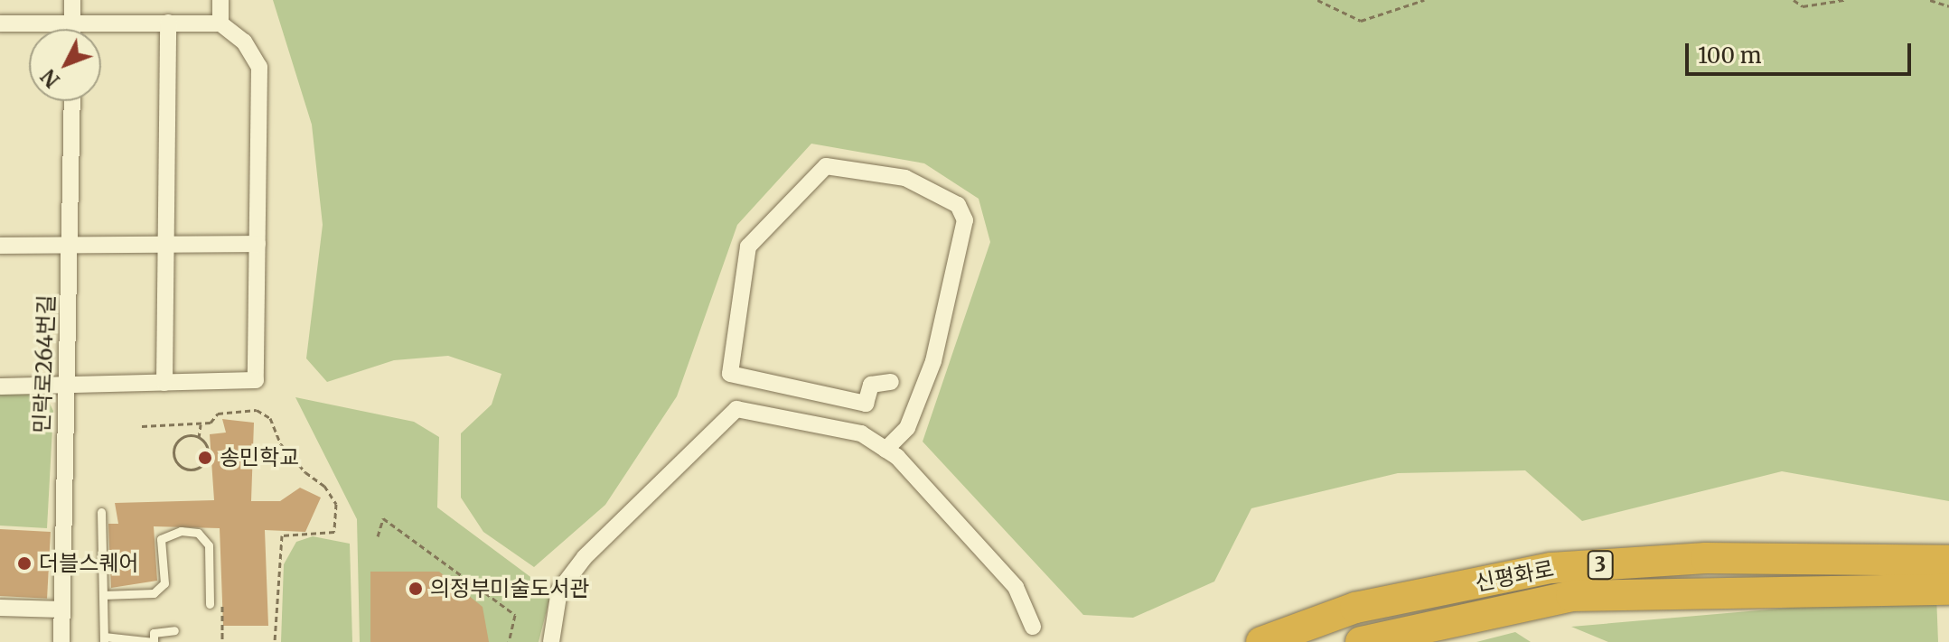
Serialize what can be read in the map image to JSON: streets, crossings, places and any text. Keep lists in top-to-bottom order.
{
  "streets": {
    "highway": ["3", "신평화로"],
    "street": ["민락로264번길"]
  },
  "places": ["송민학교", "더블스퀘어", "의정부미술도서관"],
  "scale_bar": "100 m",
  "north": "bottom left"
}
